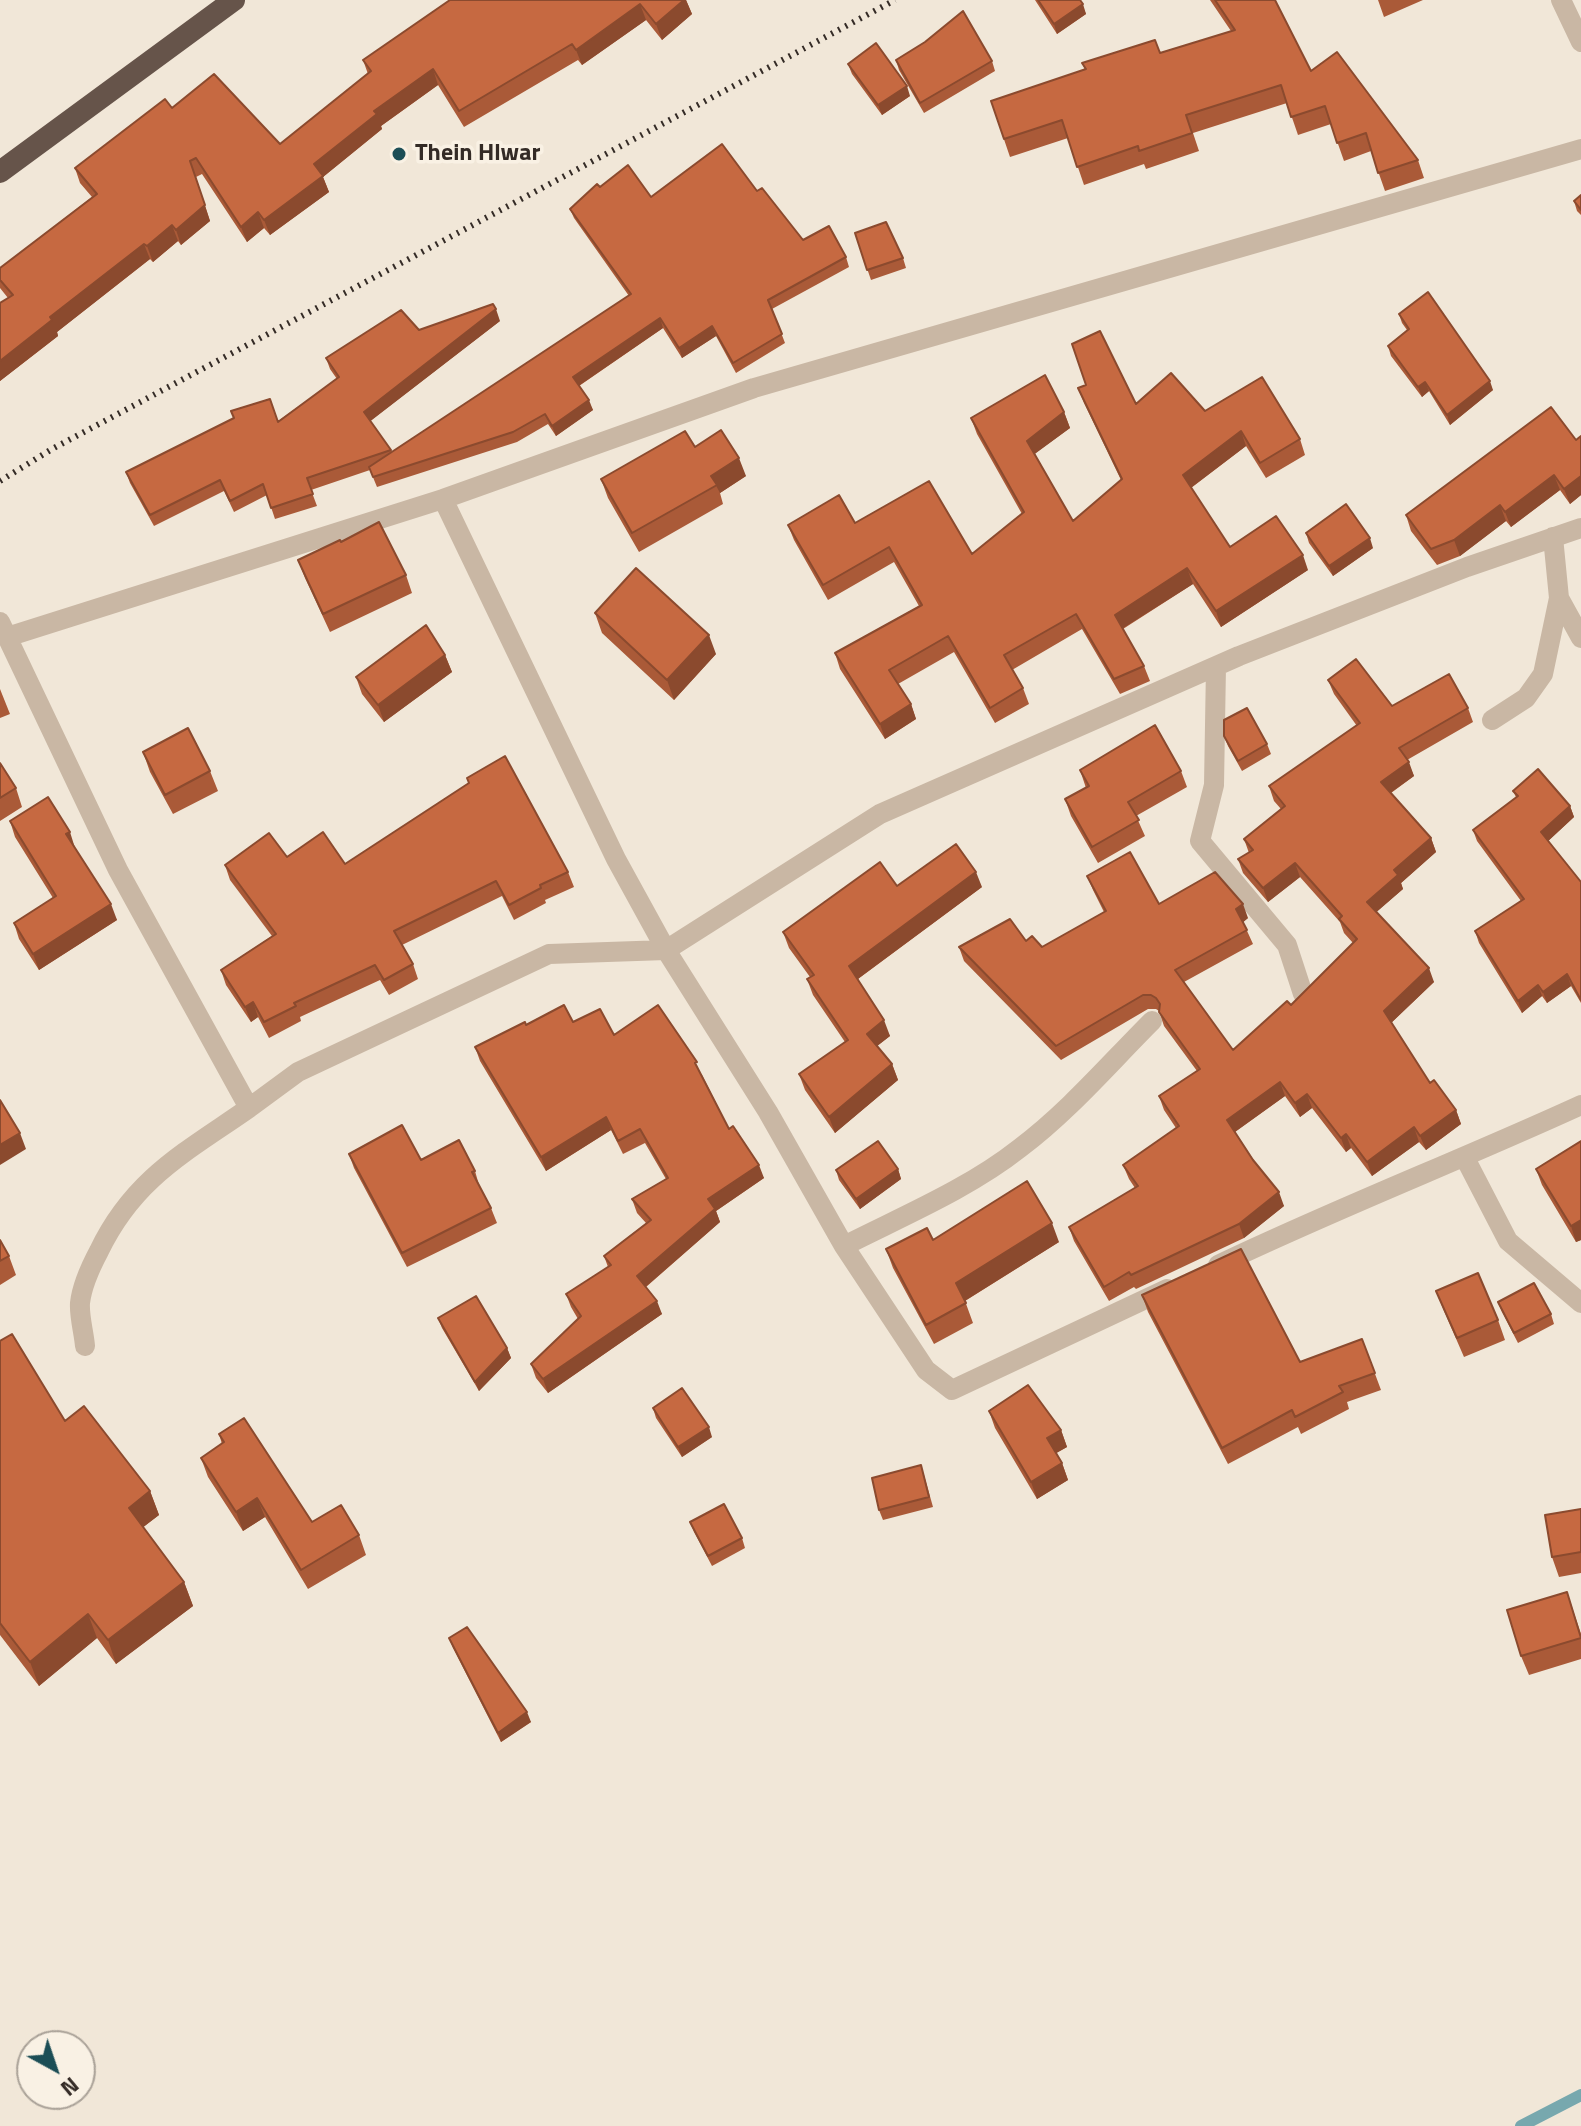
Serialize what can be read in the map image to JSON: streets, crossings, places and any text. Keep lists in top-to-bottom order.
{
  "places": ["Thein Hlwar"],
  "north": "bottom right"
}
